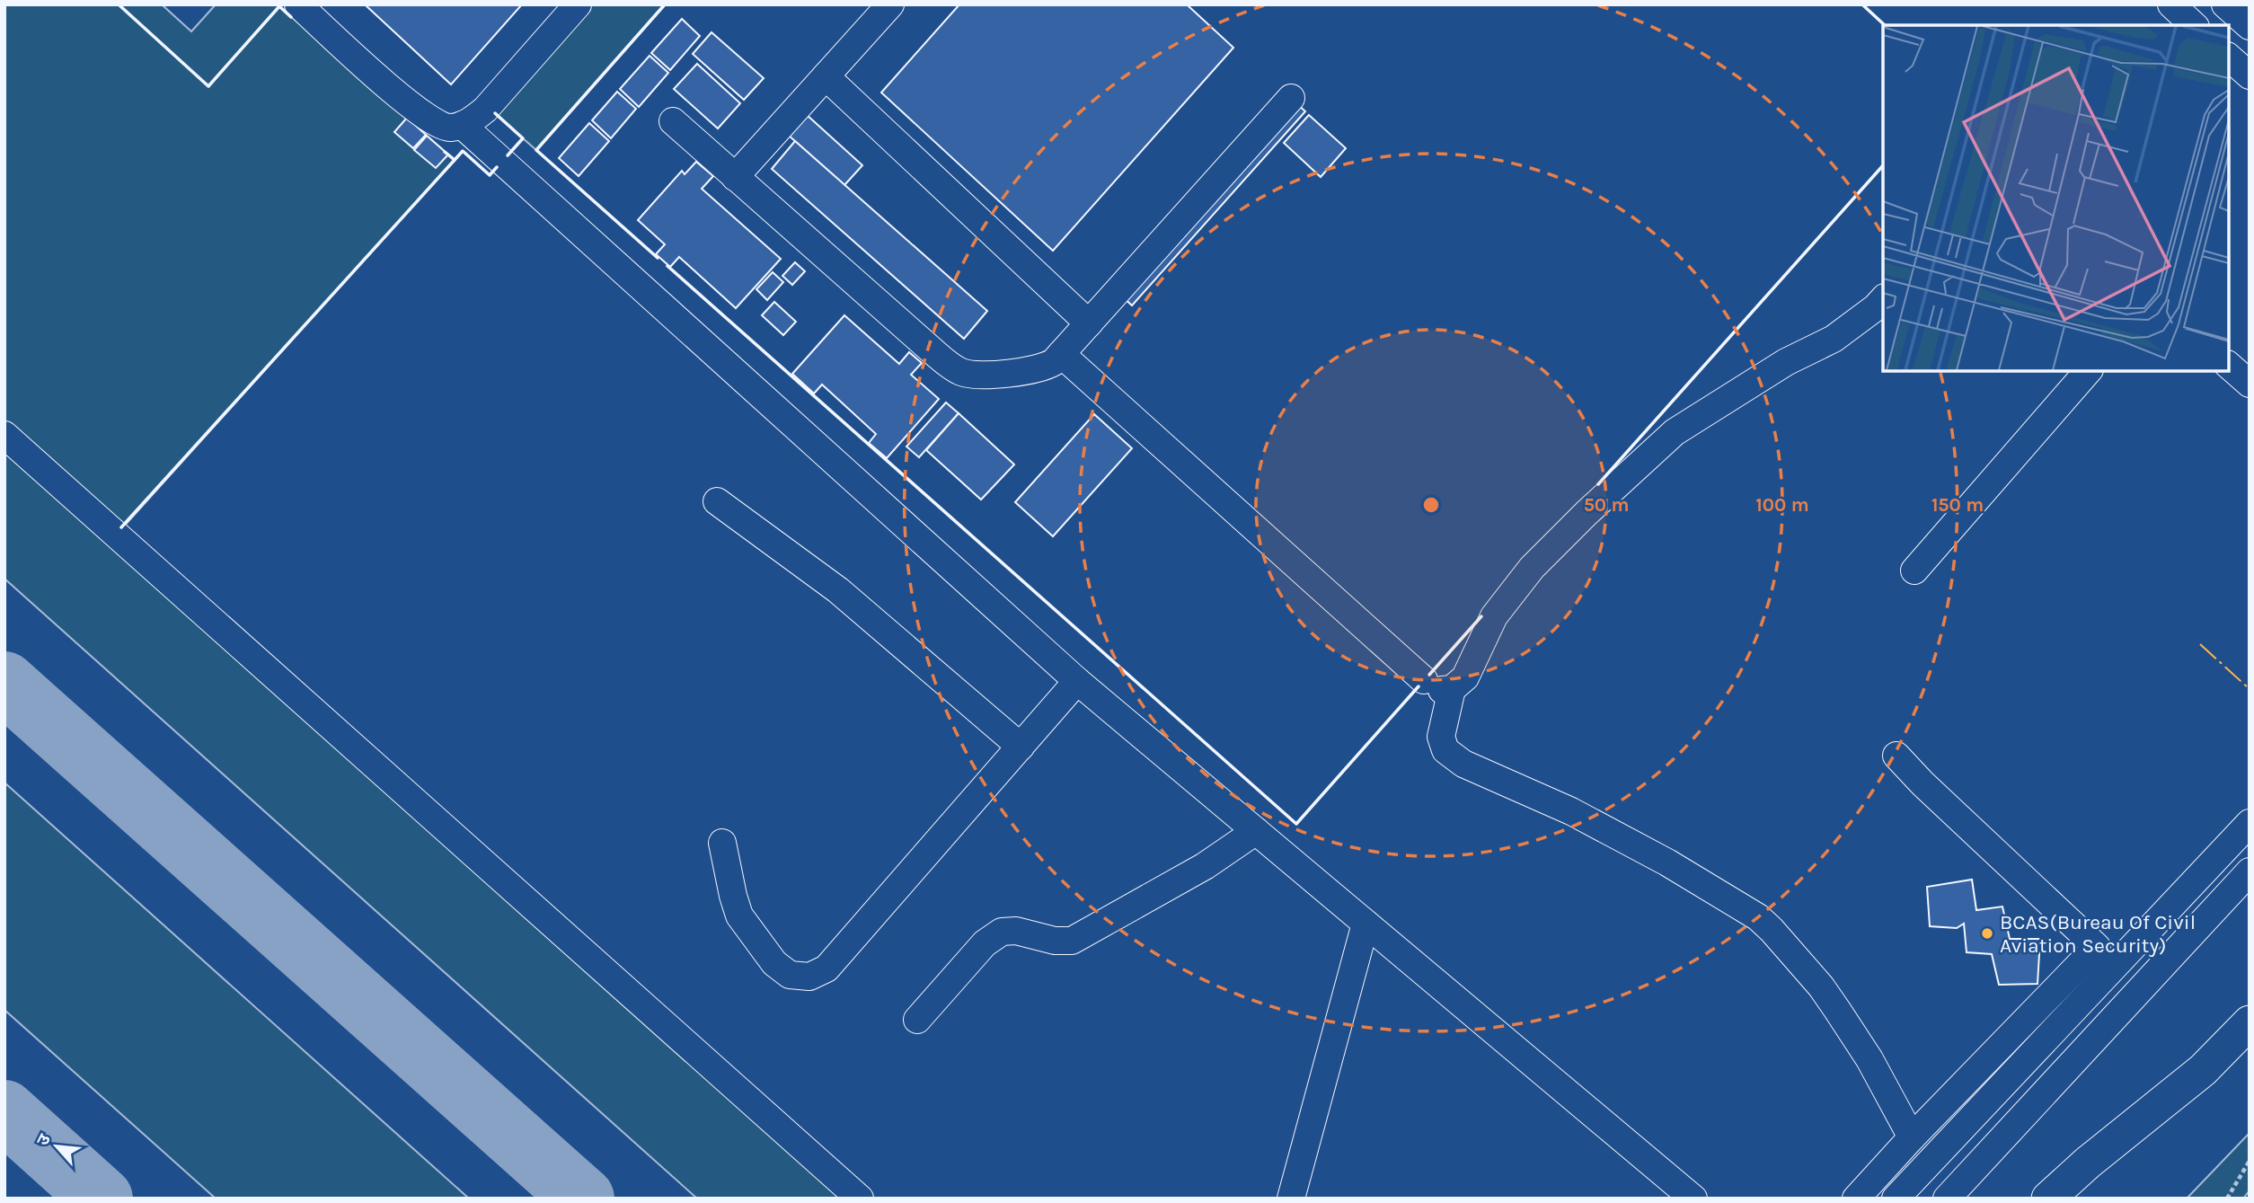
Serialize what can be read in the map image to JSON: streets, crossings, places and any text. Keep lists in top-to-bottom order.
{
  "places": ["BCAS(Bureau Of Civil Aviation Security)"],
  "north": "top left",
  "rings": ["50 m", "100 m", "150 m"]
}
